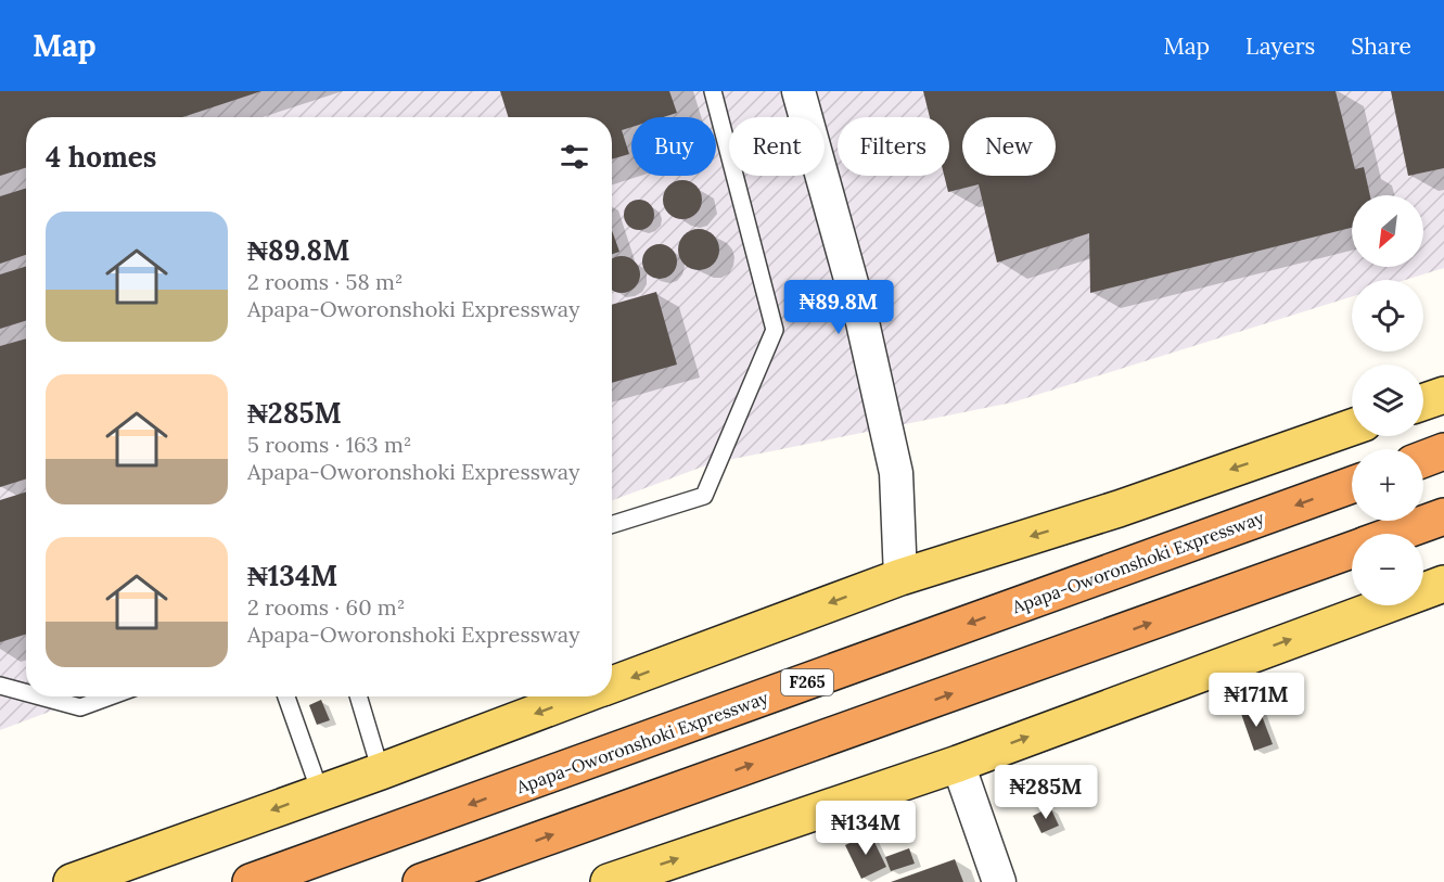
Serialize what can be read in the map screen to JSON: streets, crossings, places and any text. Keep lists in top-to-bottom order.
{
  "streets": {
    "highway": ["Apapa-Oworonshoki Expressway", "F265"]
  },
  "north": "bottom left",
  "page": {
    "header": "Map",
    "nav": ["Map", "Layers", "Share"],
    "chip": [
      "Buy",
      "Rent",
      "Filters",
      "New"
    ],
    "heading": "4 homes",
    "map_buttons": ["+", "−"],
    "list": [
      {
        "name": "₦89.8M",
        "note": "2 rooms · 58 m² · Apapa-Oworonshoki Expressway"
      },
      {
        "name": "₦285M",
        "note": "5 rooms · 163 m² · Apapa-Oworonshoki Expressway"
      },
      {
        "name": "₦134M",
        "note": "2 rooms · 60 m² · Apapa-Oworonshoki Expressway"
      }
    ],
    "price": [
      "₦89.8M",
      "₦171M",
      "₦285M",
      "₦134M"
    ]
  }
}
